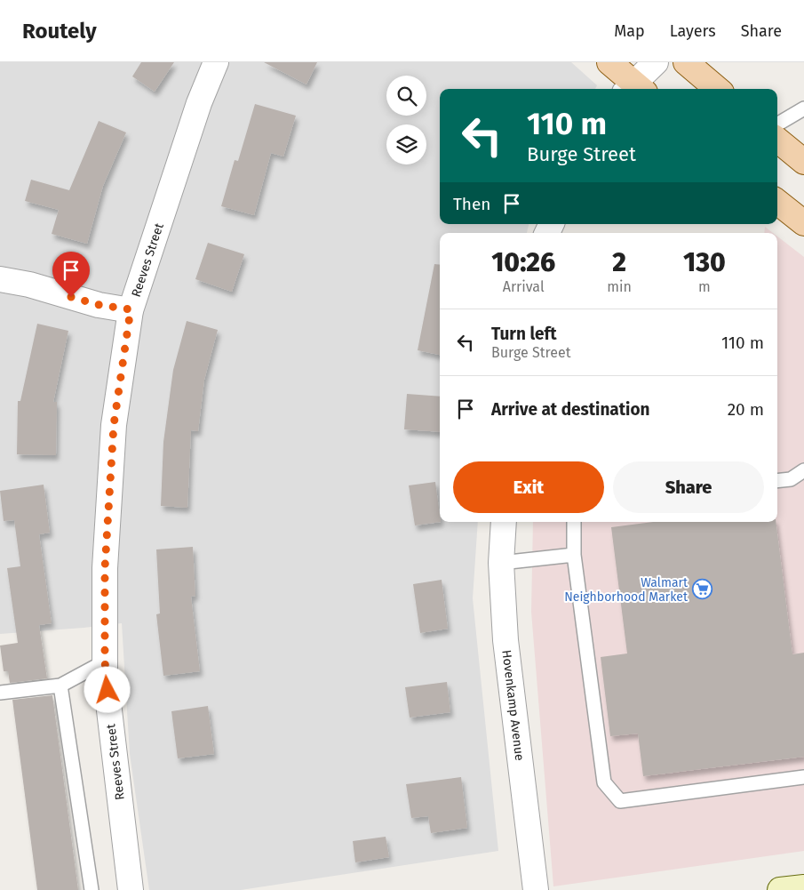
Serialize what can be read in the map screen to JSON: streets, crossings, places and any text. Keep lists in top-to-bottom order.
{
  "streets": {
    "street": ["Reeves Street", "Hovenkamp Avenue"]
  },
  "places": {
    "supermarket": ["Walmart Neighborhood Market"]
  },
  "page": {
    "header": "Routely",
    "nav": ["Map", "Layers", "Share"],
    "turn": ["110 m", "Burge Street"],
    "then": "Then",
    "eta": [
      "10:26",
      "Arrival",
      "2",
      "min",
      "130",
      "m"
    ],
    "list": [
      {
        "name": "Turn left",
        "note": "Burge Street",
        "value": "110 m"
      },
      {
        "name": "Arrive at destination",
        "value": "20 m"
      }
    ],
    "buttons": ["Exit", "Share"]
  }
}
